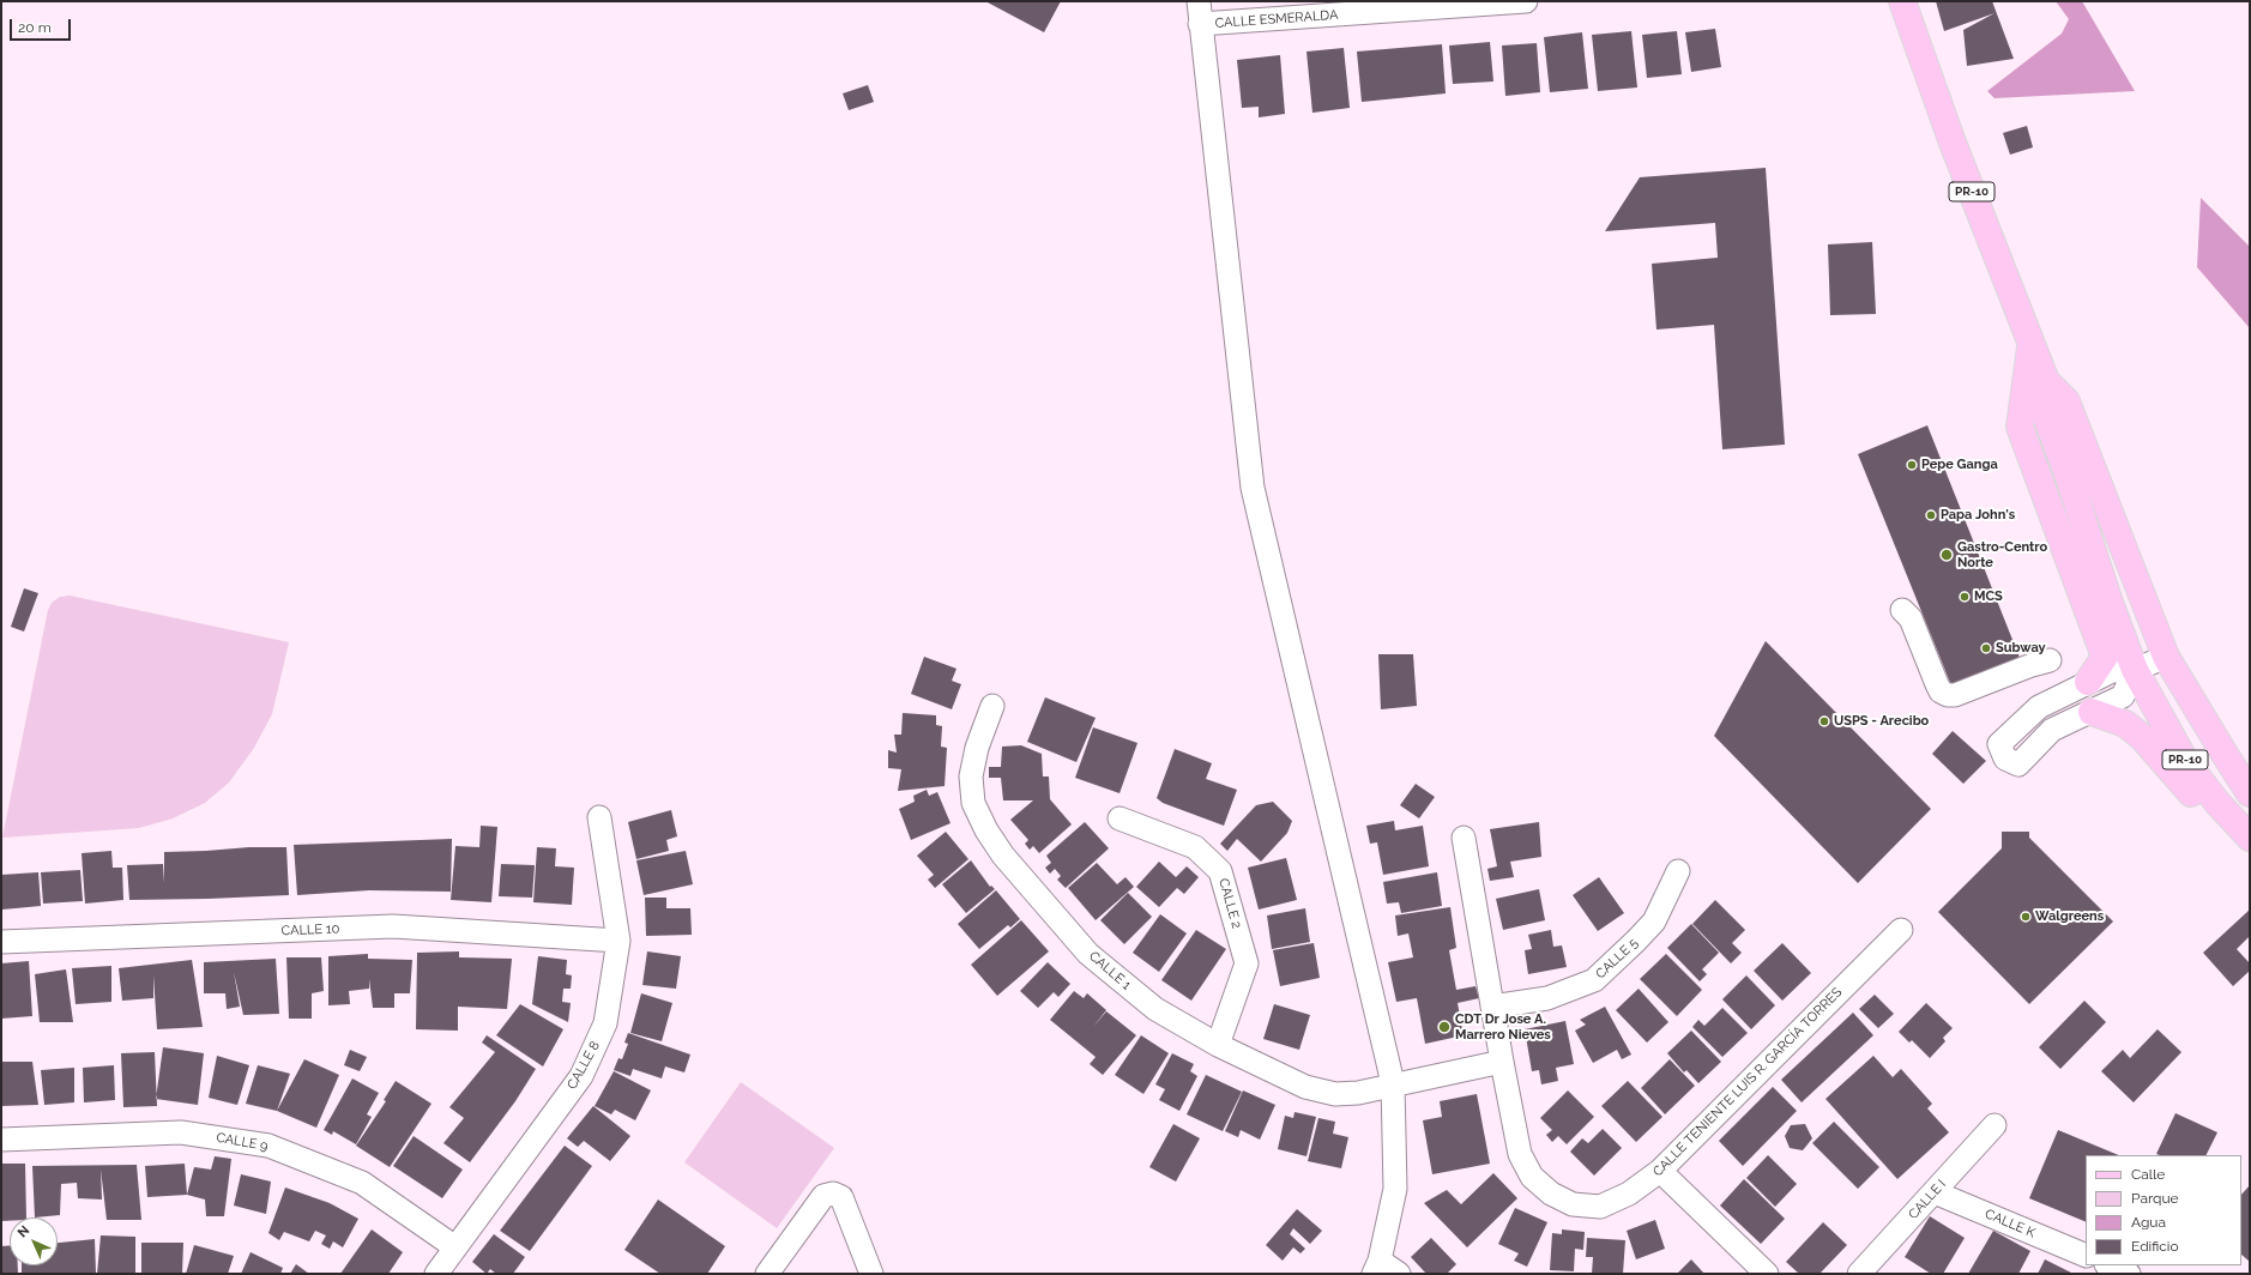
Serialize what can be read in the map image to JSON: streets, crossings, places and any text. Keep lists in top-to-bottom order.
{
  "streets": {
    "main road": ["PR-10"],
    "street": [
      "CALLE ESMERALDA",
      "CALLE 2",
      "CALLE 10",
      "CALLE 5",
      "CALLE 1",
      "CALLE 8",
      "CALLE TENIENTE LUIS R. GARCÍA TORRES",
      "CALLE 9",
      "CALLE I",
      "CALLE K"
    ]
  },
  "crossings": [
    ["CALLE 2", "CALLE 1"],
    ["CALLE 10", "CALLE 8"],
    ["CALLE 5", "CALLE TENIENTE LUIS R. GARCÍA TORRES"],
    ["CALLE 1", "CALLE TENIENTE LUIS R. GARCÍA TORRES"],
    ["CALLE 8", "CALLE 9"],
    ["CALLE I", "CALLE K"]
  ],
  "places": [
    "Pepe Ganga",
    "Papa John's",
    "Gastro-Centro Norte",
    "MCS",
    "Subway",
    "USPS - Arecibo",
    "Walgreens",
    "CDT Dr Jose A. Marrero Nieves"
  ],
  "legend": [
    "Calle",
    "Parque",
    "Agua",
    "Edificio"
  ],
  "scale_bar": "20 m",
  "north": "top left"
}
